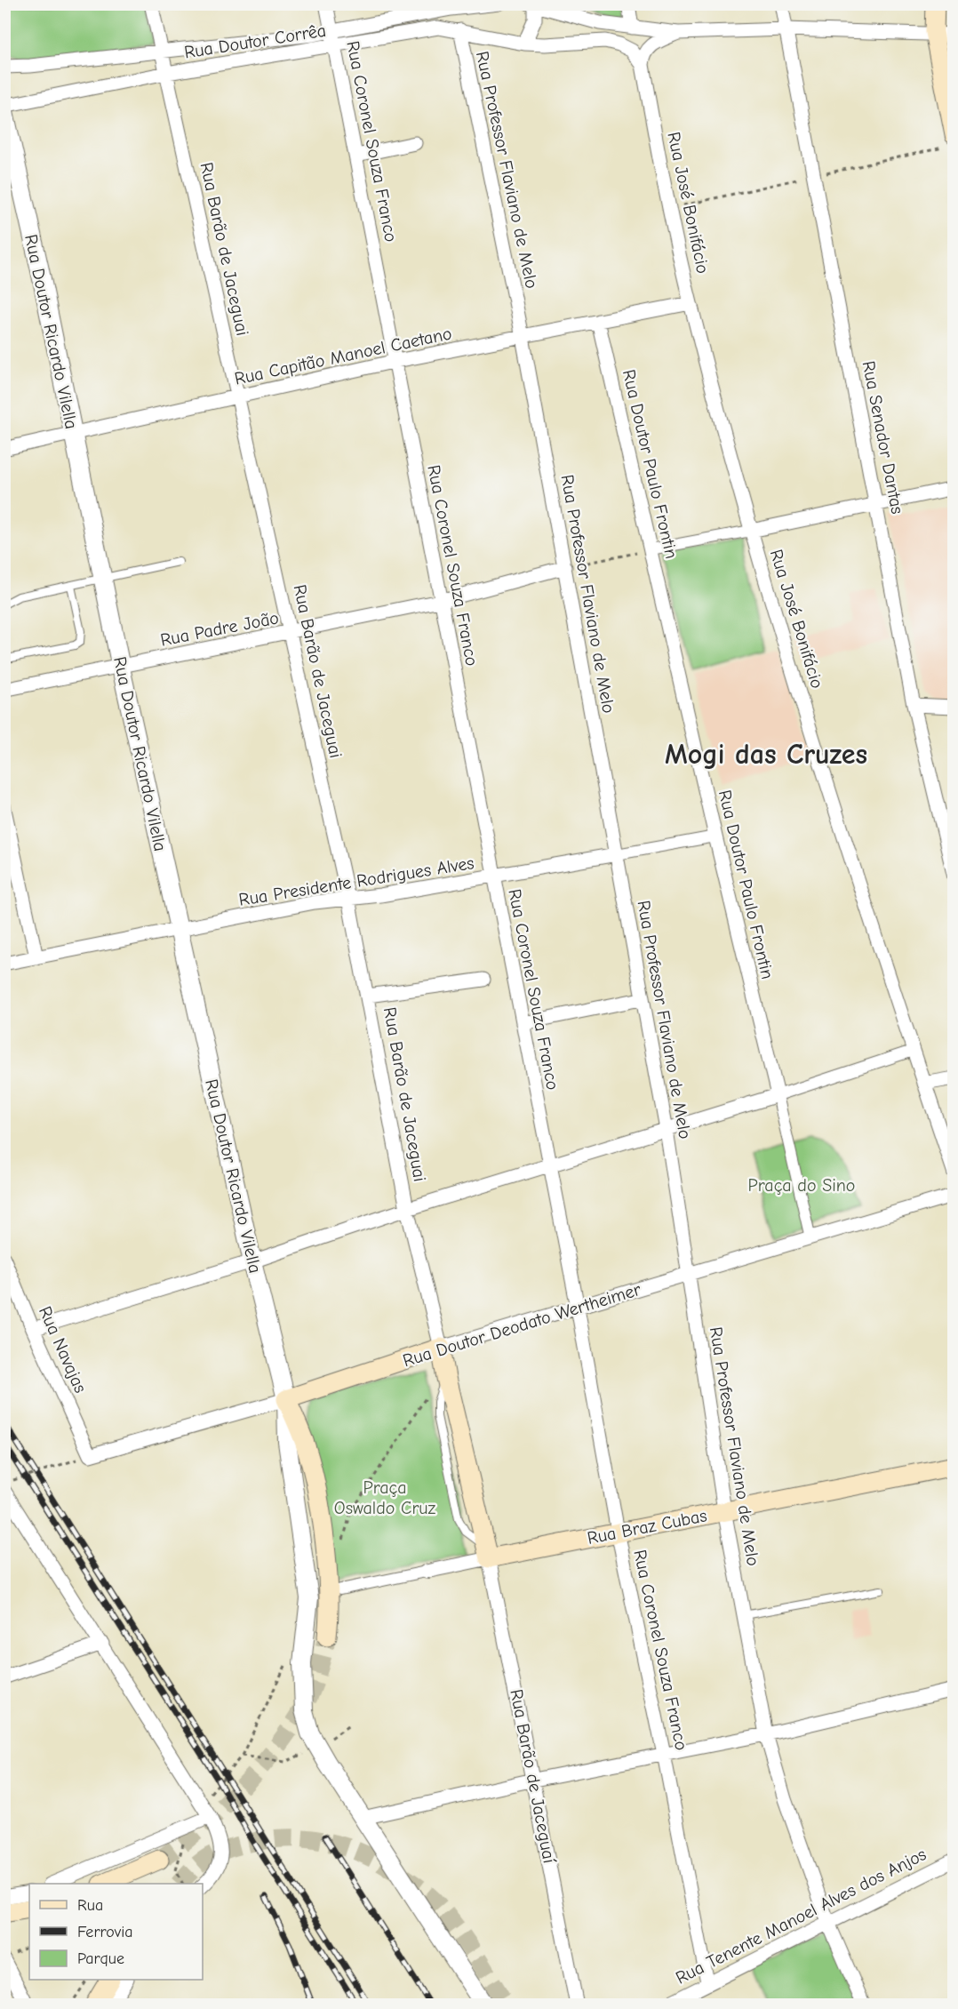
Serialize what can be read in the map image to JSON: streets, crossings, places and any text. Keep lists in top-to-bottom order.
{
  "streets": {
    "main road": ["Rua Doutor Deodato Wertheimer", "Rua Braz Cubas", "Rua Barão de Jaceguaí"],
    "street": [
      "Rua Doutor Corrêa",
      "Rua Coronel Souza Franco",
      "Rua Professor Flaviano de Melo",
      "Rua José Bonifácio",
      "Rua Barão de Jaceguai",
      "Rua Doutor Ricardo Vilella",
      "Rua Capitão Manoel Caetano",
      "Rua Senador Dantas",
      "Rua Doutor Paulo Frontin",
      "Rua Padre João",
      "Rua Presidente Rodrigues Alves",
      "Rua Navajas",
      "Rua Tenente Manoel Alves dos Anjos"
    ]
  },
  "crossings": [
    ["Rua Doutor Corrêa", "Rua Coronel Souza Franco"],
    ["Rua Doutor Corrêa", "Rua Professor Flaviano de Melo"],
    ["Rua Doutor Corrêa", "Rua José Bonifácio"],
    ["Rua Doutor Corrêa", "Rua Barão de Jaceguai"],
    ["Rua Doutor Corrêa", "Rua Doutor Ricardo Vilella"],
    ["Rua Coronel Souza Franco", "Rua Capitão Manoel Caetano"],
    ["Rua Coronel Souza Franco", "Rua Padre João"],
    ["Rua Coronel Souza Franco", "Rua Presidente Rodrigues Alves"],
    ["Rua Coronel Souza Franco", "Rua Doutor Deodato Wertheimer"],
    ["Rua Coronel Souza Franco", "Rua Braz Cubas"],
    ["Rua Coronel Souza Franco", "Rua Tenente Manoel Alves dos Anjos"],
    ["Rua Professor Flaviano de Melo", "Rua Capitão Manoel Caetano"],
    ["Rua Professor Flaviano de Melo", "Rua Padre João"],
    ["Rua Professor Flaviano de Melo", "Rua Presidente Rodrigues Alves"],
    ["Rua Professor Flaviano de Melo", "Rua Doutor Deodato Wertheimer"],
    ["Rua Professor Flaviano de Melo", "Rua Braz Cubas"],
    ["Rua Professor Flaviano de Melo", "Rua Tenente Manoel Alves dos Anjos"],
    ["Rua José Bonifácio", "Rua Capitão Manoel Caetano"],
    ["Rua Barão de Jaceguai", "Rua Capitão Manoel Caetano"],
    ["Rua Barão de Jaceguai", "Rua Padre João"],
    ["Rua Barão de Jaceguai", "Rua Presidente Rodrigues Alves"],
    ["Rua Barão de Jaceguai", "Rua Doutor Deodato Wertheimer"],
    ["Rua Barão de Jaceguai", "Rua Barão de Jaceguaí"],
    ["Rua Doutor Ricardo Vilella", "Rua Capitão Manoel Caetano"],
    ["Rua Doutor Ricardo Vilella", "Rua Padre João"],
    ["Rua Doutor Ricardo Vilella", "Rua Presidente Rodrigues Alves"],
    ["Rua Doutor Ricardo Vilella", "Rua Doutor Deodato Wertheimer"],
    ["Rua Capitão Manoel Caetano", "Rua Doutor Paulo Frontin"],
    ["Rua Doutor Paulo Frontin", "Rua Presidente Rodrigues Alves"],
    ["Rua Doutor Paulo Frontin", "Rua Doutor Deodato Wertheimer"],
    ["Rua Doutor Deodato Wertheimer", "Rua Navajas"],
    ["Rua Doutor Deodato Wertheimer", "Rua Barão de Jaceguaí"],
    ["Rua Braz Cubas", "Rua Barão de Jaceguaí"]
  ],
  "districts": ["Mogi das Cruzes"],
  "parks": ["Praça do Sino", "Praça Oswaldo Cruz"],
  "legend": ["Rua", "Ferrovia", "Parque"]
}
